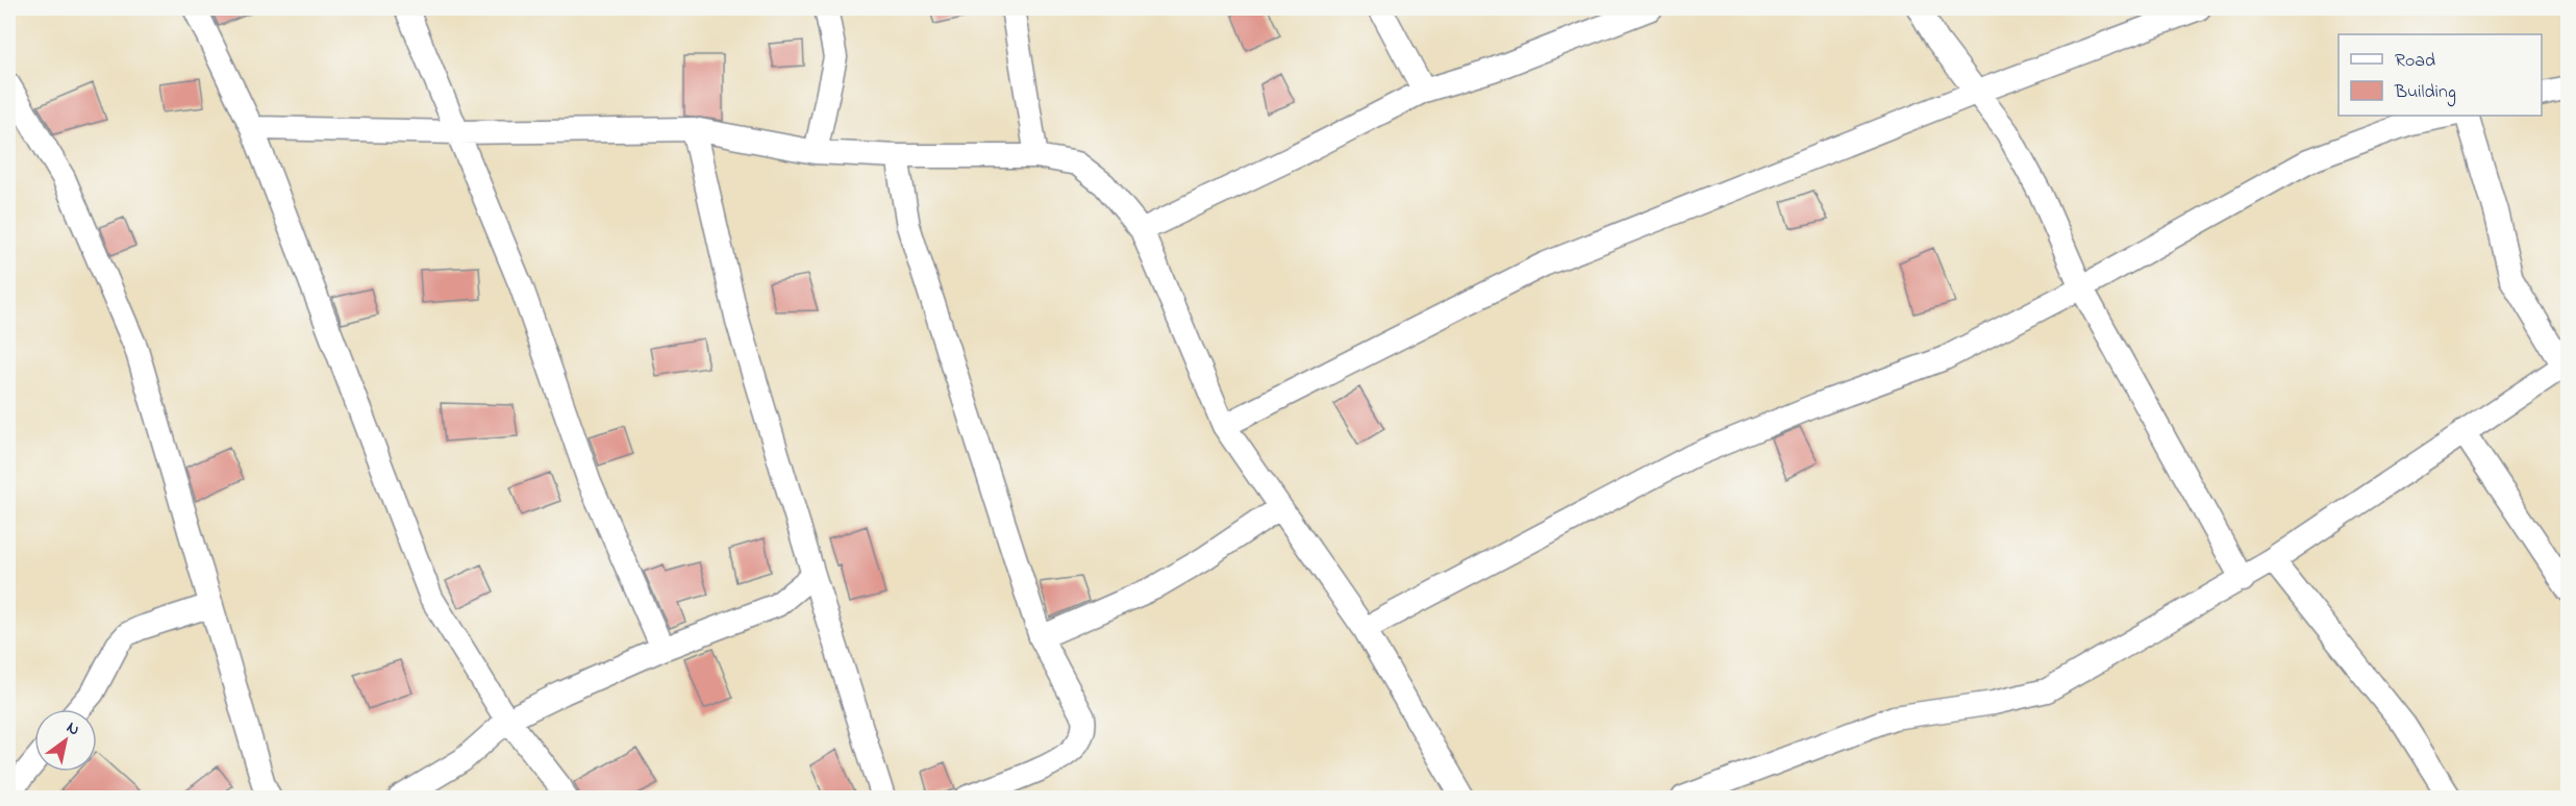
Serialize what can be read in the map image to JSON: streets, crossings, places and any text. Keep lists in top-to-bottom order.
{
  "legend": ["Road", "Building"],
  "north": "top right"
}
